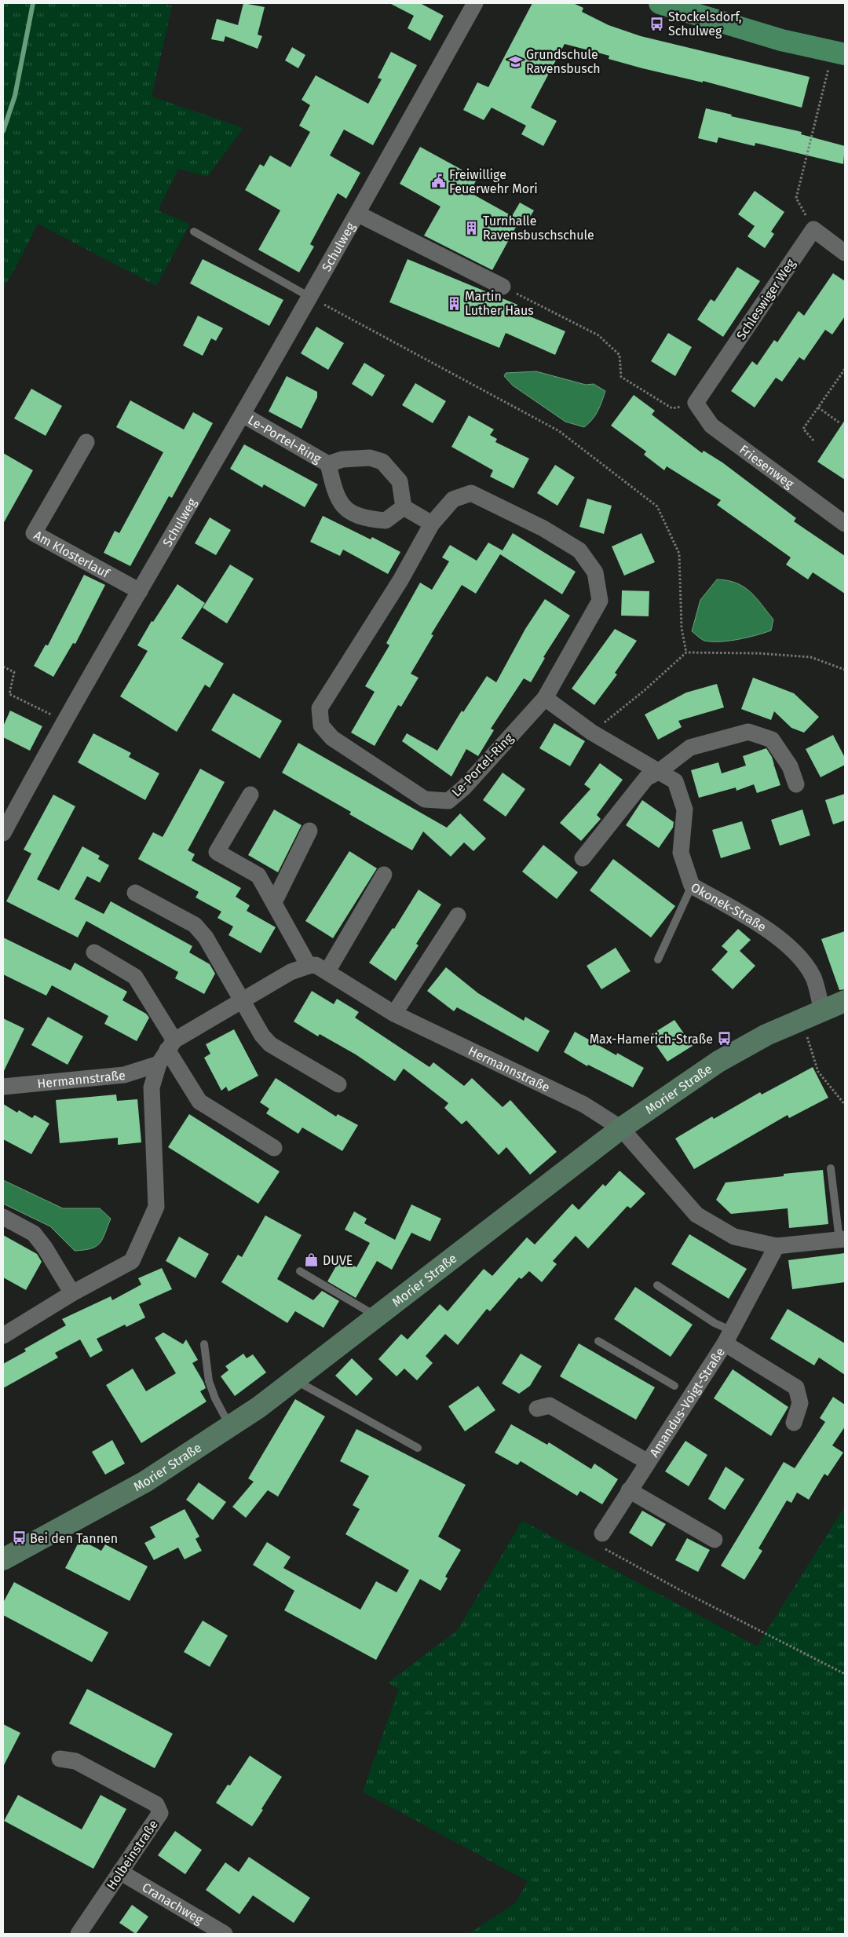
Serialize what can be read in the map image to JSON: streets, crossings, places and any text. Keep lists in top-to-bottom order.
{
  "streets": {
    "main road": ["Morier Straße"],
    "street": [
      "Schulweg",
      "Schleswiger Weg",
      "Le-Portel-Ring",
      "Friesenweg",
      "Am Klosterlauf",
      "Okonek-Straße",
      "Hermannstraße",
      "Amandus-Voigt-Straße",
      "Holbeinstraße",
      "Cranachweg"
    ]
  },
  "crossings": [
    ["Schulweg", "Le-Portel-Ring"],
    ["Schulweg", "Am Klosterlauf"],
    ["Schleswiger Weg", "Friesenweg"],
    ["Le-Portel-Ring", "Okonek-Straße"],
    ["Okonek-Straße", "Morier Straße"],
    ["Hermannstraße", "Morier Straße"],
    ["Holbeinstraße", "Cranachweg"]
  ],
  "places": {
    "bus stop": ["Stockelsdorf, Schulweg", "Max-Hamerich-Straße", "Bei den Tannen"],
    "school or university": ["Grundschule Ravensbusch"],
    "public building": ["Freiwillige Feuerwehr Mori"],
    "building": ["Turnhalle Ravensbuschschule", "Martin Luther Haus"],
    "shop": ["DUVE"]
  }
}
